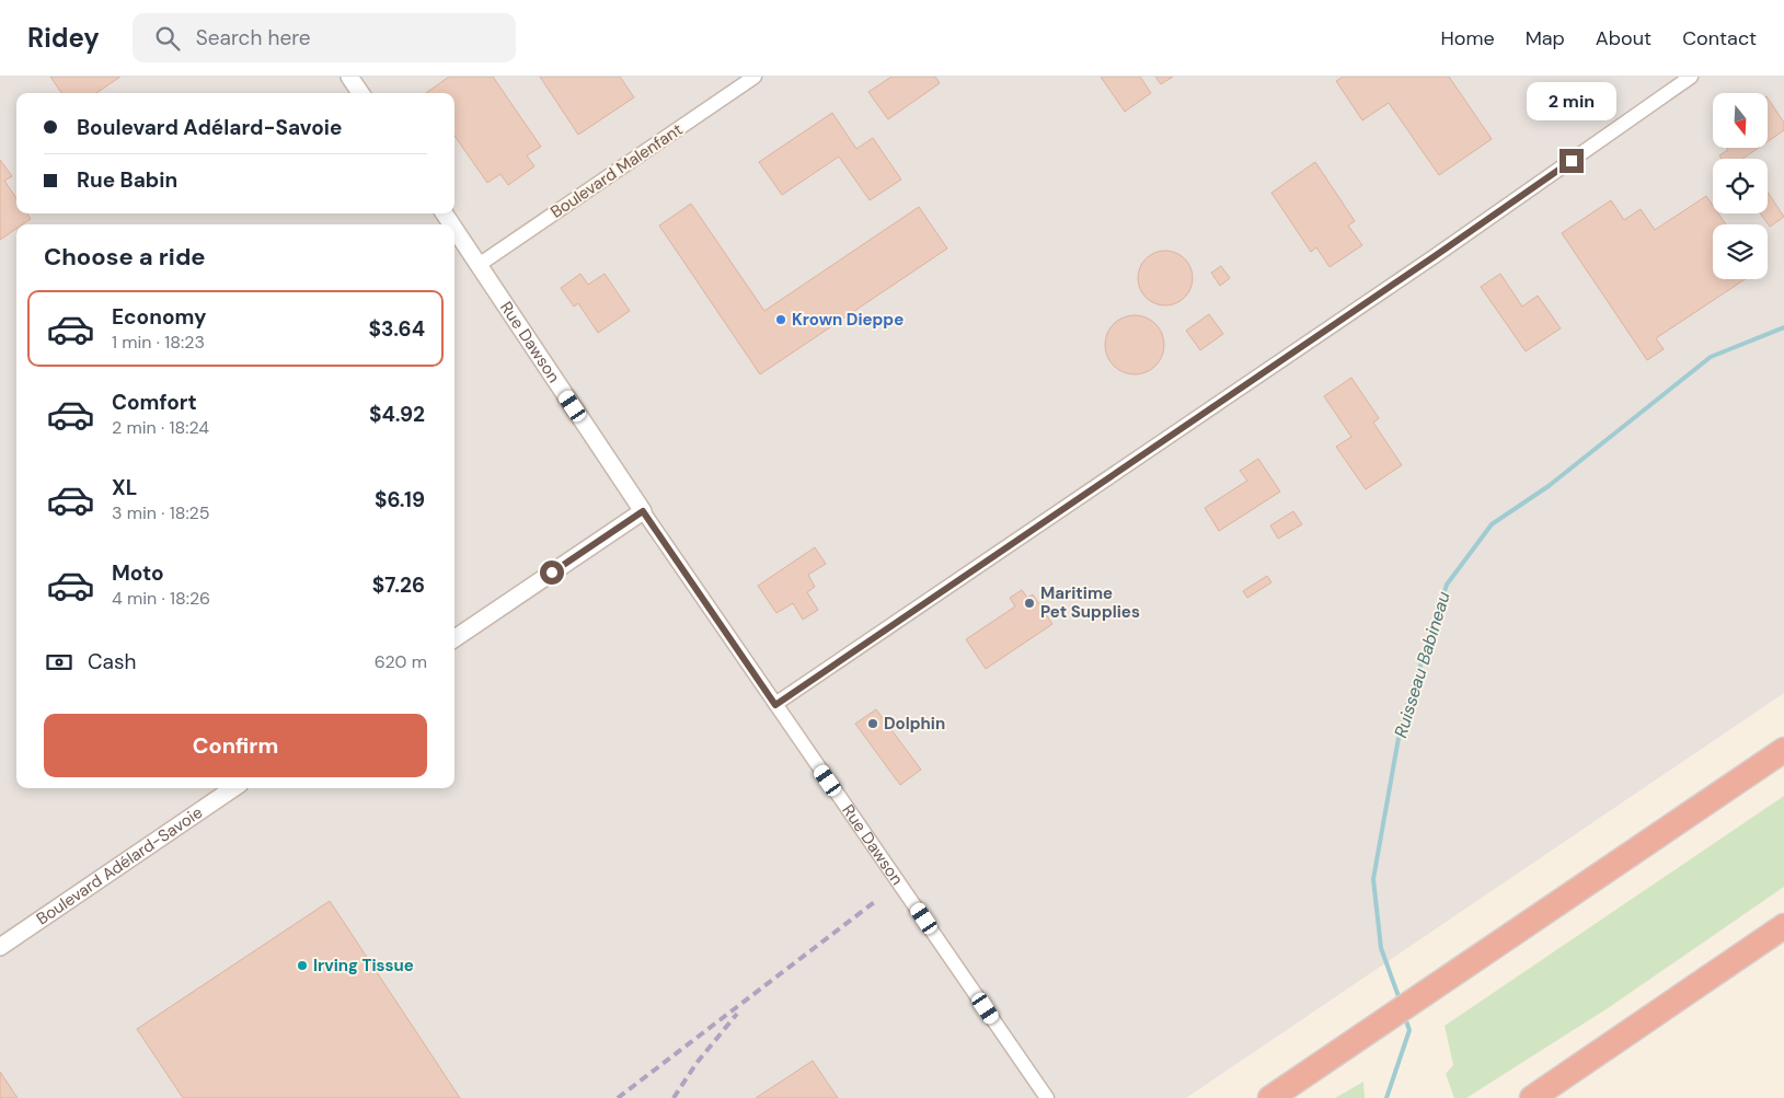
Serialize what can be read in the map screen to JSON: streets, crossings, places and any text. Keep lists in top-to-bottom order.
{
  "streets": {
    "street": ["Boulevard Malenfant", "Rue Dawson", "Boulevard Adélard-Savoie"]
  },
  "crossings": [
    ["Boulevard Malenfant", "Rue Dawson"]
  ],
  "water": ["Ruisseau Babineau"],
  "places": [
    "Krown Dieppe",
    "Maritime Pet Supplies",
    "Dolphin",
    "Irving Tissue"
  ],
  "north": "bottom",
  "page": {
    "header": "Ridey",
    "search": "Search here",
    "nav": [
      "Home",
      "Map",
      "About",
      "Contact"
    ],
    "bubble": "2 min",
    "banner": ["Boulevard Adélard-Savoie", "Rue Babin"],
    "heading": "Choose a ride",
    "list": [
      {
        "name": "Economy",
        "note": "1 min · 18:23",
        "value": "$3.64"
      },
      {
        "name": "Comfort",
        "note": "2 min · 18:24",
        "value": "$4.92"
      },
      {
        "name": "XL",
        "note": "3 min · 18:25",
        "value": "$6.19"
      },
      {
        "name": "Moto",
        "note": "4 min · 18:26",
        "value": "$7.26"
      }
    ],
    "pay": ["Cash", "620 m"],
    "buttons": "Confirm"
  }
}
